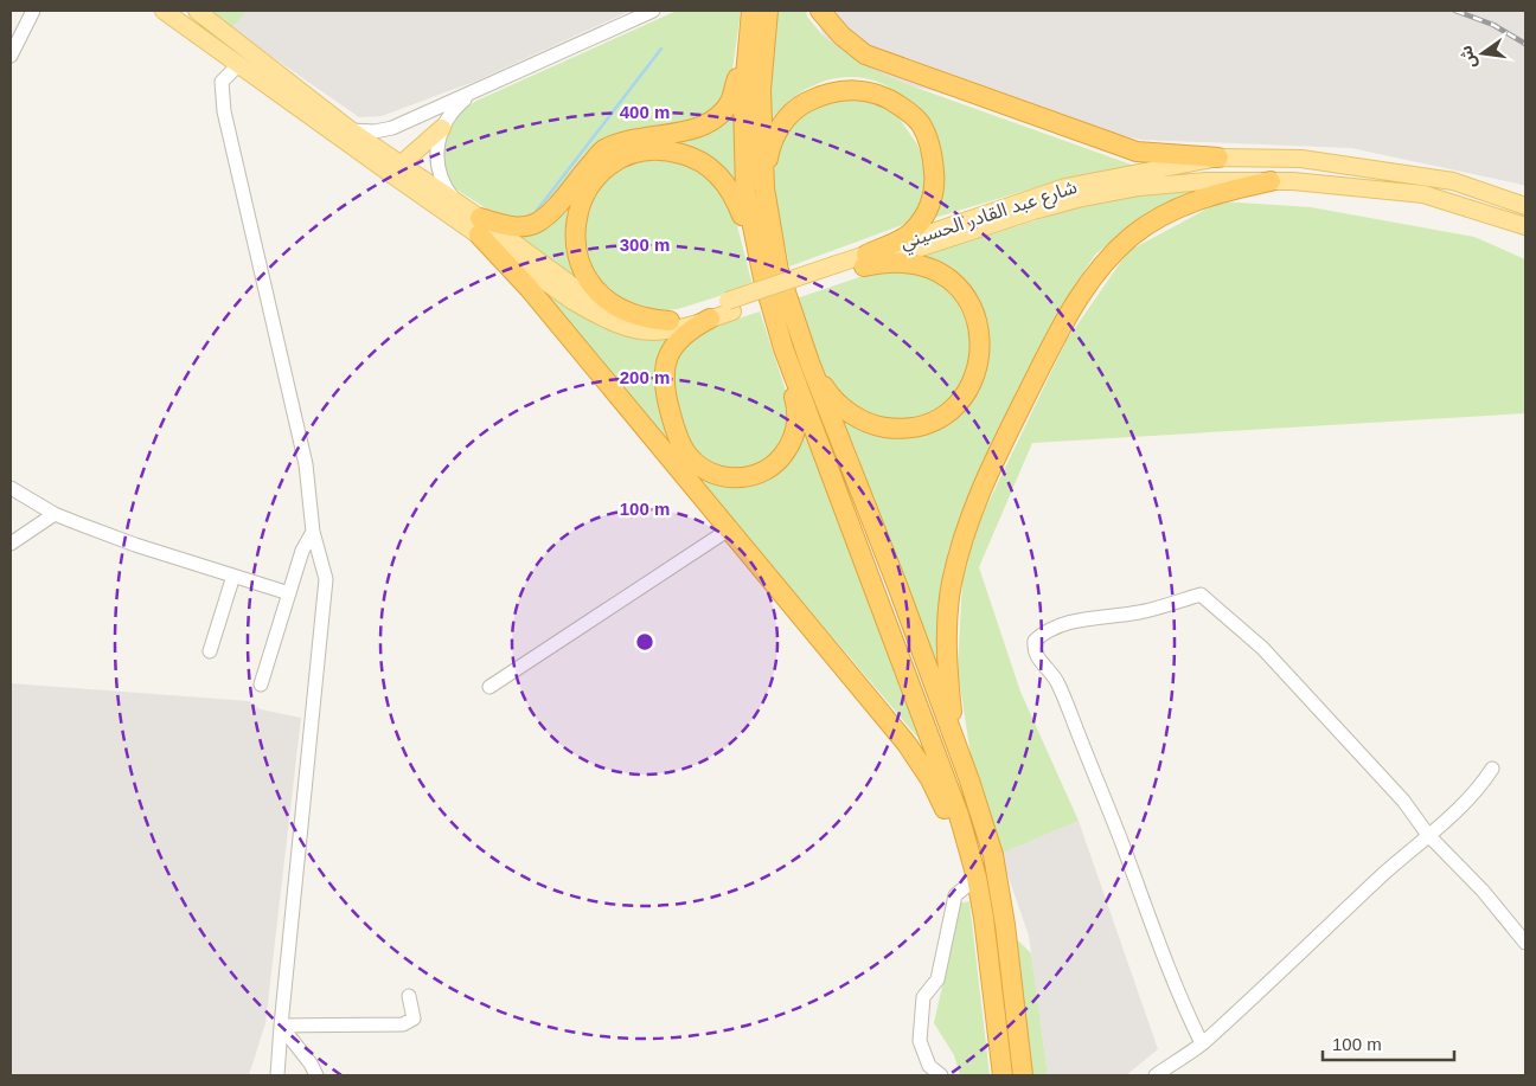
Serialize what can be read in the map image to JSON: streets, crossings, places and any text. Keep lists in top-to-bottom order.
{
  "streets": {
    "main road": ["شارع عبد القادر الحسيني"]
  },
  "scale_bar": "100 m",
  "north": "left",
  "rings": [
    "400 m",
    "300 m",
    "200 m",
    "100 m"
  ]
}
